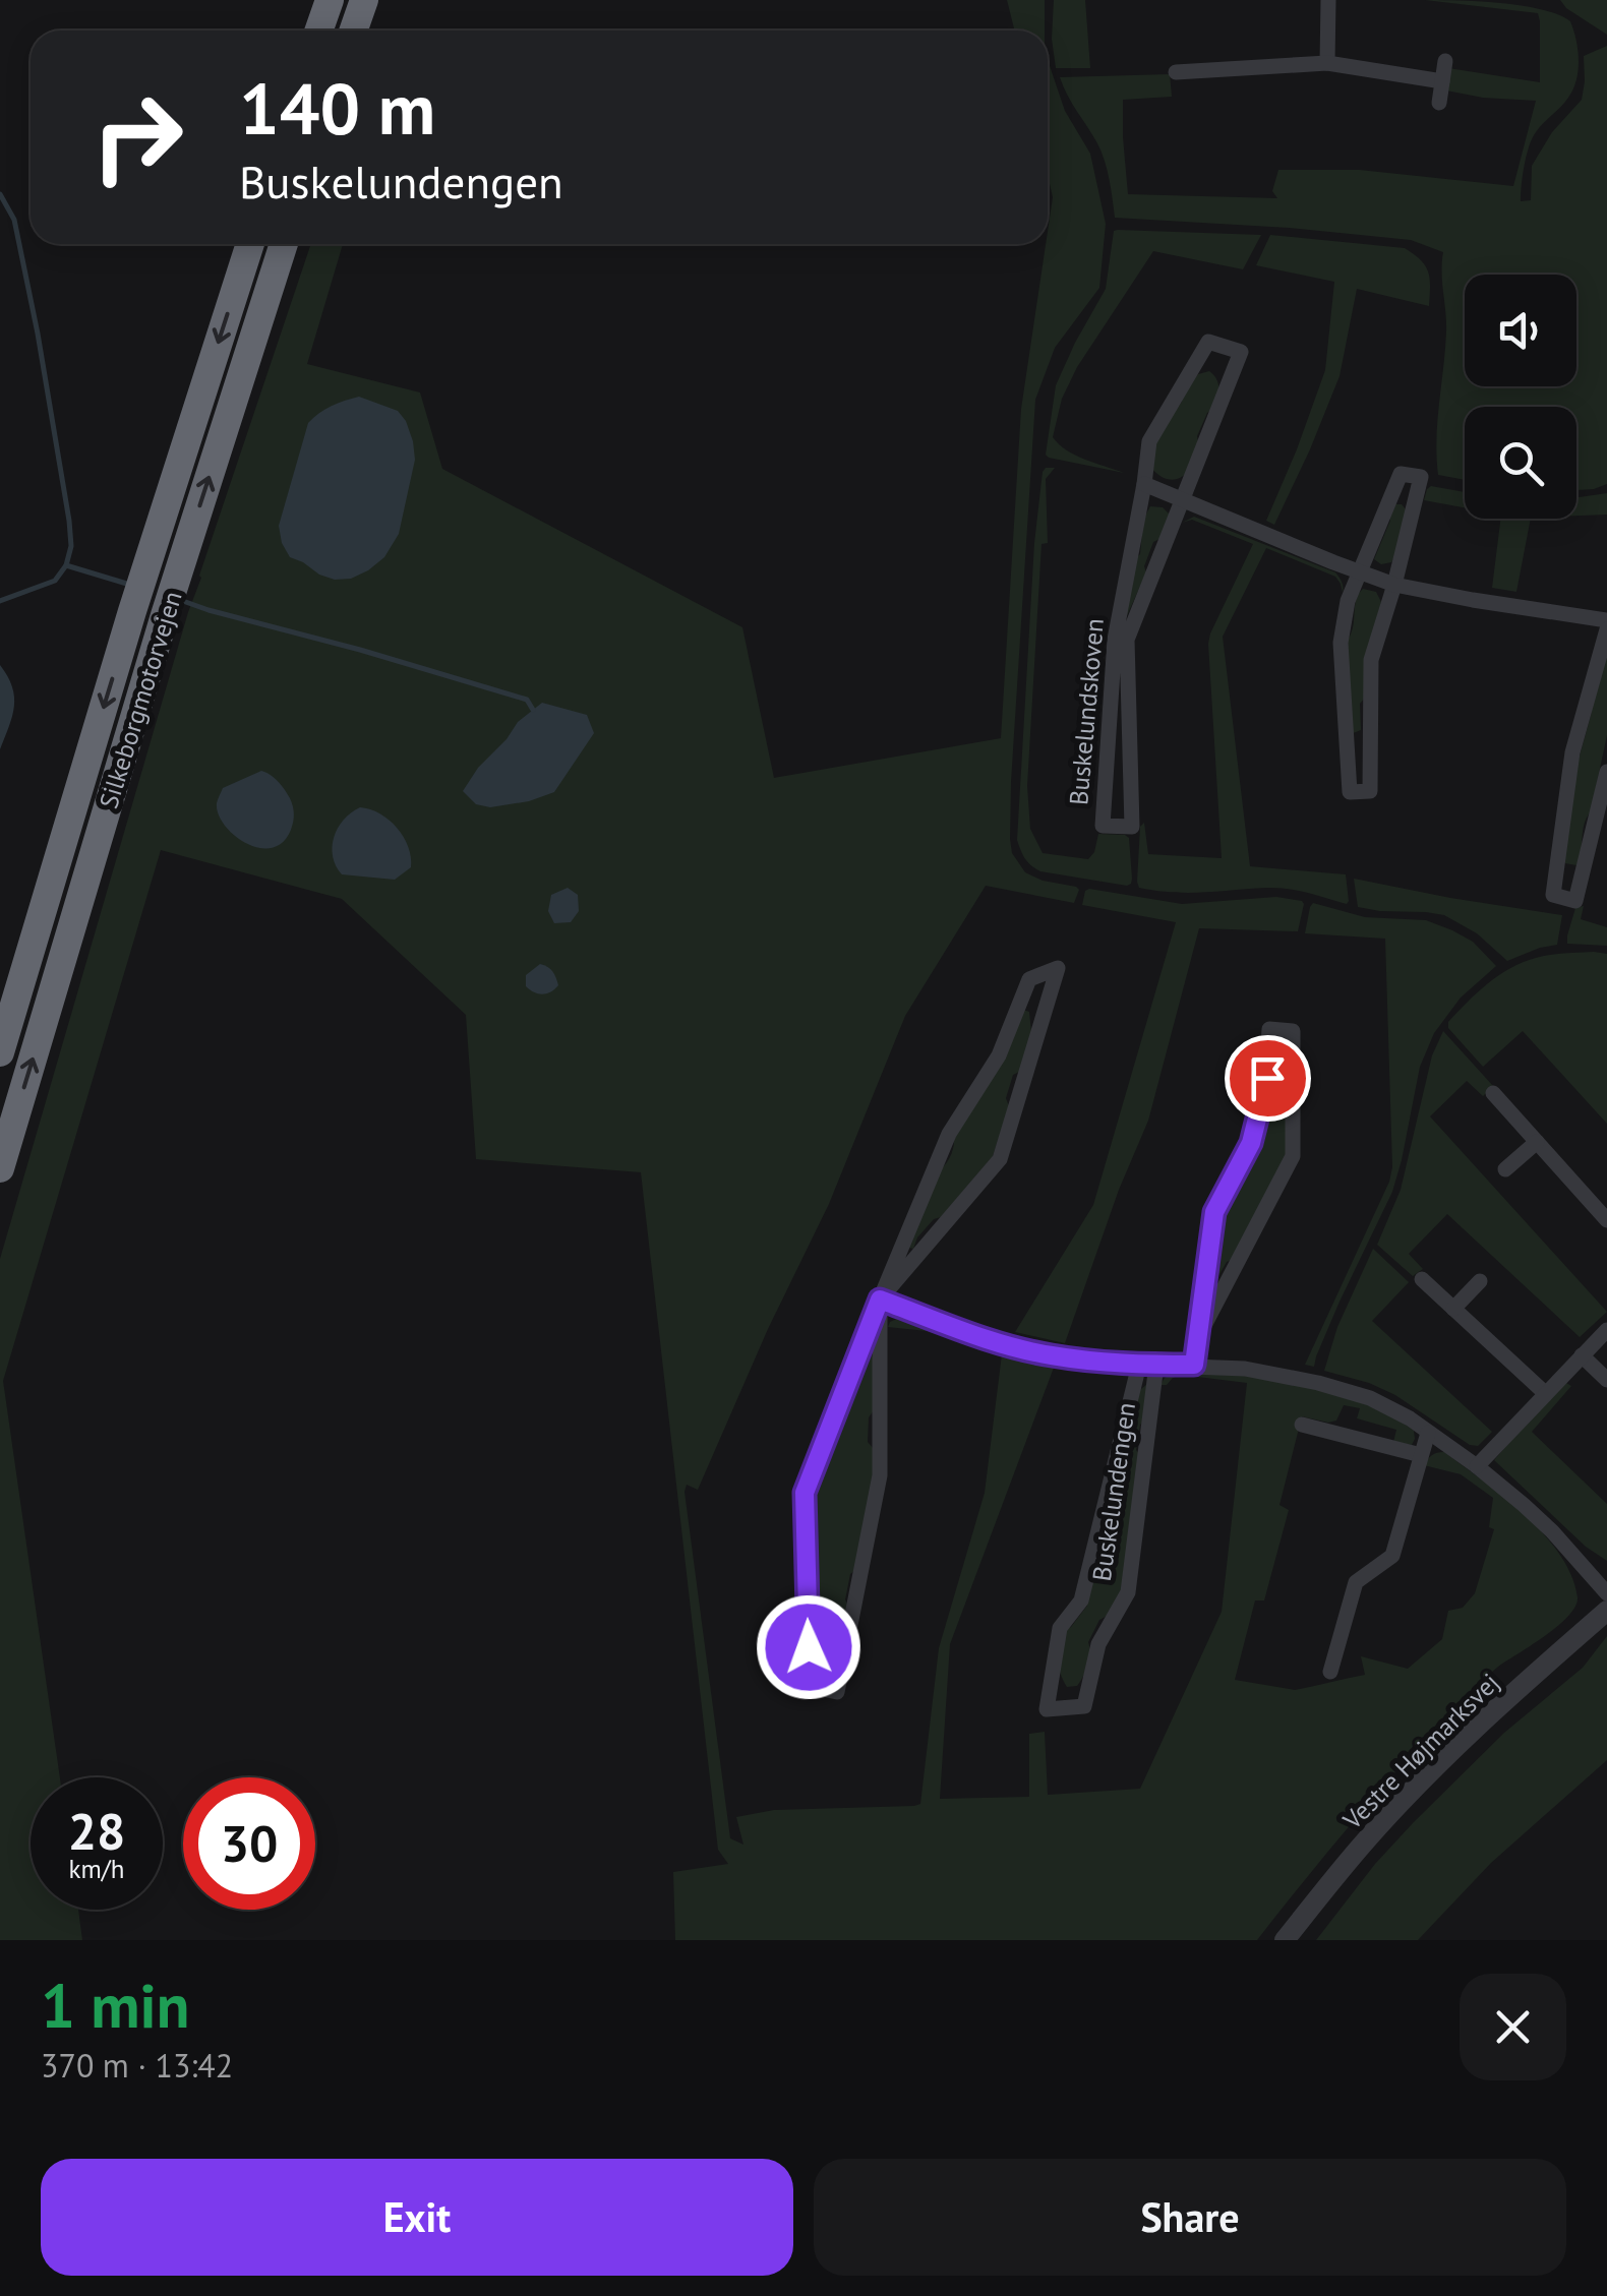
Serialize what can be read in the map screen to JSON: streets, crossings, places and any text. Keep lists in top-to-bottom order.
{
  "streets": {
    "highway": ["Silkeborgmotorvejen"],
    "street": ["Buskelundskoven", "Buskelundengen", "Vestre Højmarksvej"]
  },
  "page": {
    "turn": ["140 m", "Buskelundengen"],
    "speed": "28 km/h",
    "limit": "30",
    "heading": ["1 min", "370 m · 13:42"],
    "buttons": ["Exit", "Share"]
  }
}
